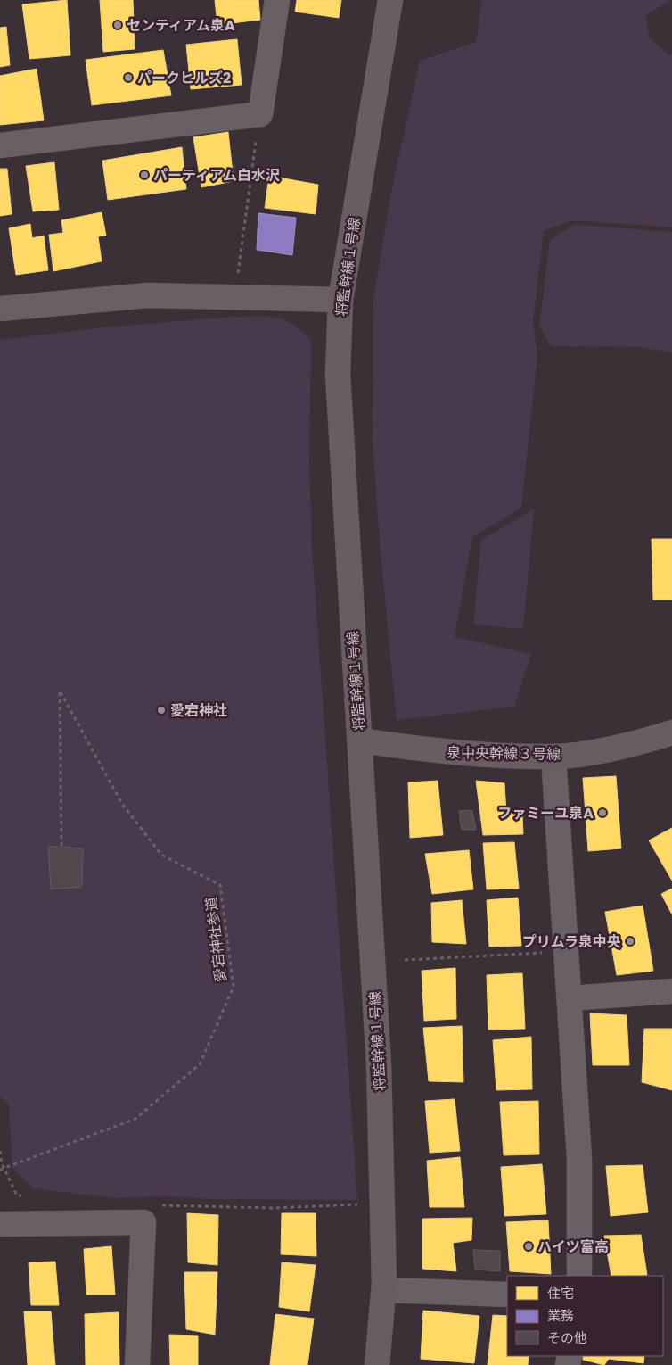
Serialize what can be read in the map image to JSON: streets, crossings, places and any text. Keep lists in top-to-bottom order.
{
  "streets": {
    "street": ["将監幹線１号線", "泉中央幹線３号線"],
    "path": ["愛宕神社参道"]
  },
  "crossings": [
    ["将監幹線１号線", "泉中央幹線３号線"]
  ],
  "places": [
    "センティアム泉A",
    "パークヒルズ2",
    "パーティアム白水沢",
    "愛宕神社",
    "ファミーユ泉A",
    "プリムラ泉中央",
    "ハイツ富高"
  ],
  "legend": ["住宅", "業務", "その他"]
}
